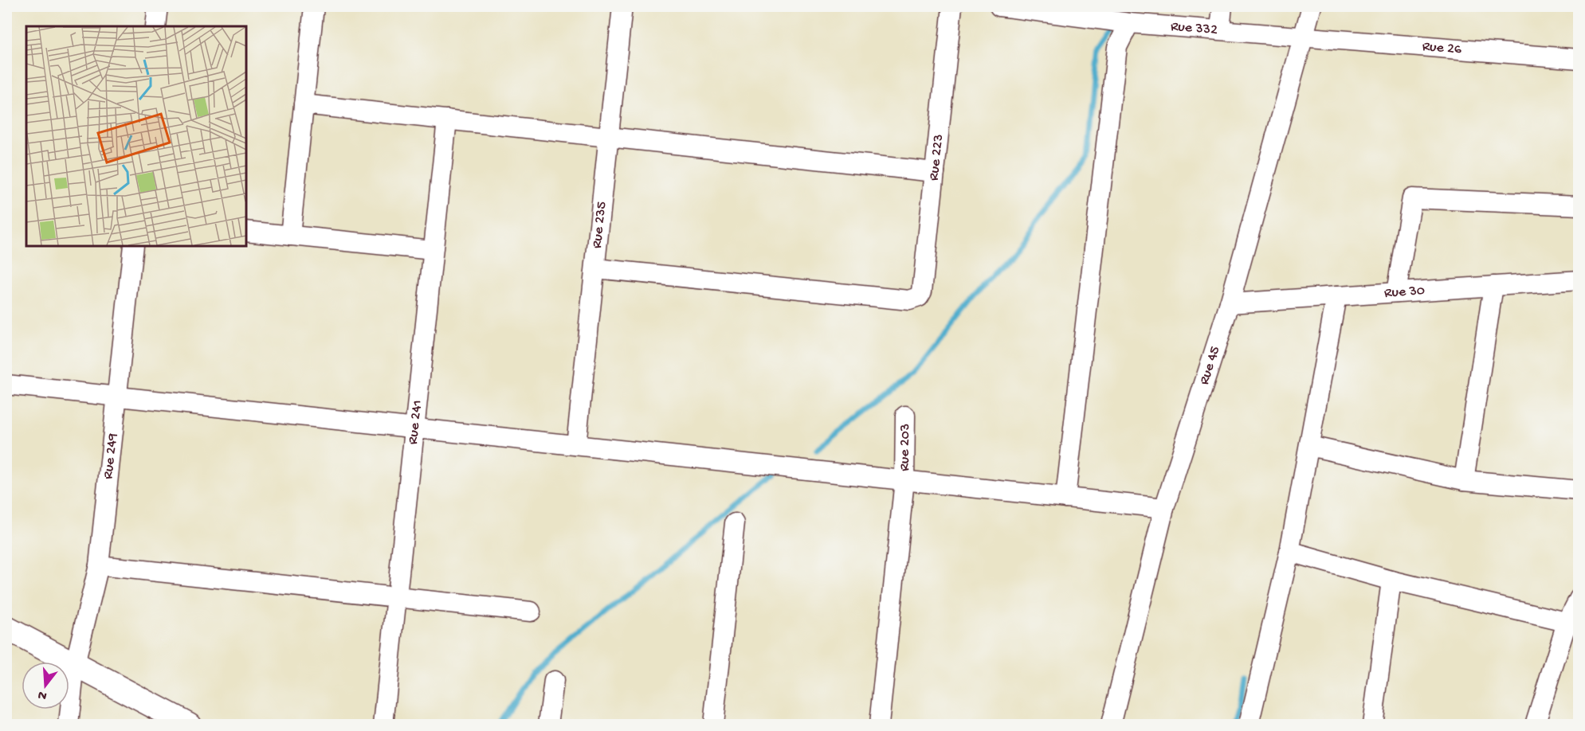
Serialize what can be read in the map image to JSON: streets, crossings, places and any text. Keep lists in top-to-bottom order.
{
  "streets": {
    "street": [
      "Rue 332",
      "Rue 26",
      "Rue 223",
      "Rue 235",
      "Rue 30",
      "Rue 45",
      "Rue 241",
      "Rue 203",
      "Rue 249"
    ]
  },
  "crossings": [
    ["Rue 332", "Rue 26"],
    ["Rue 332", "Rue 45"],
    ["Rue 26", "Rue 45"],
    ["Rue 223", "Rue 235"],
    ["Rue 30", "Rue 45"]
  ],
  "north": "bottom"
}
